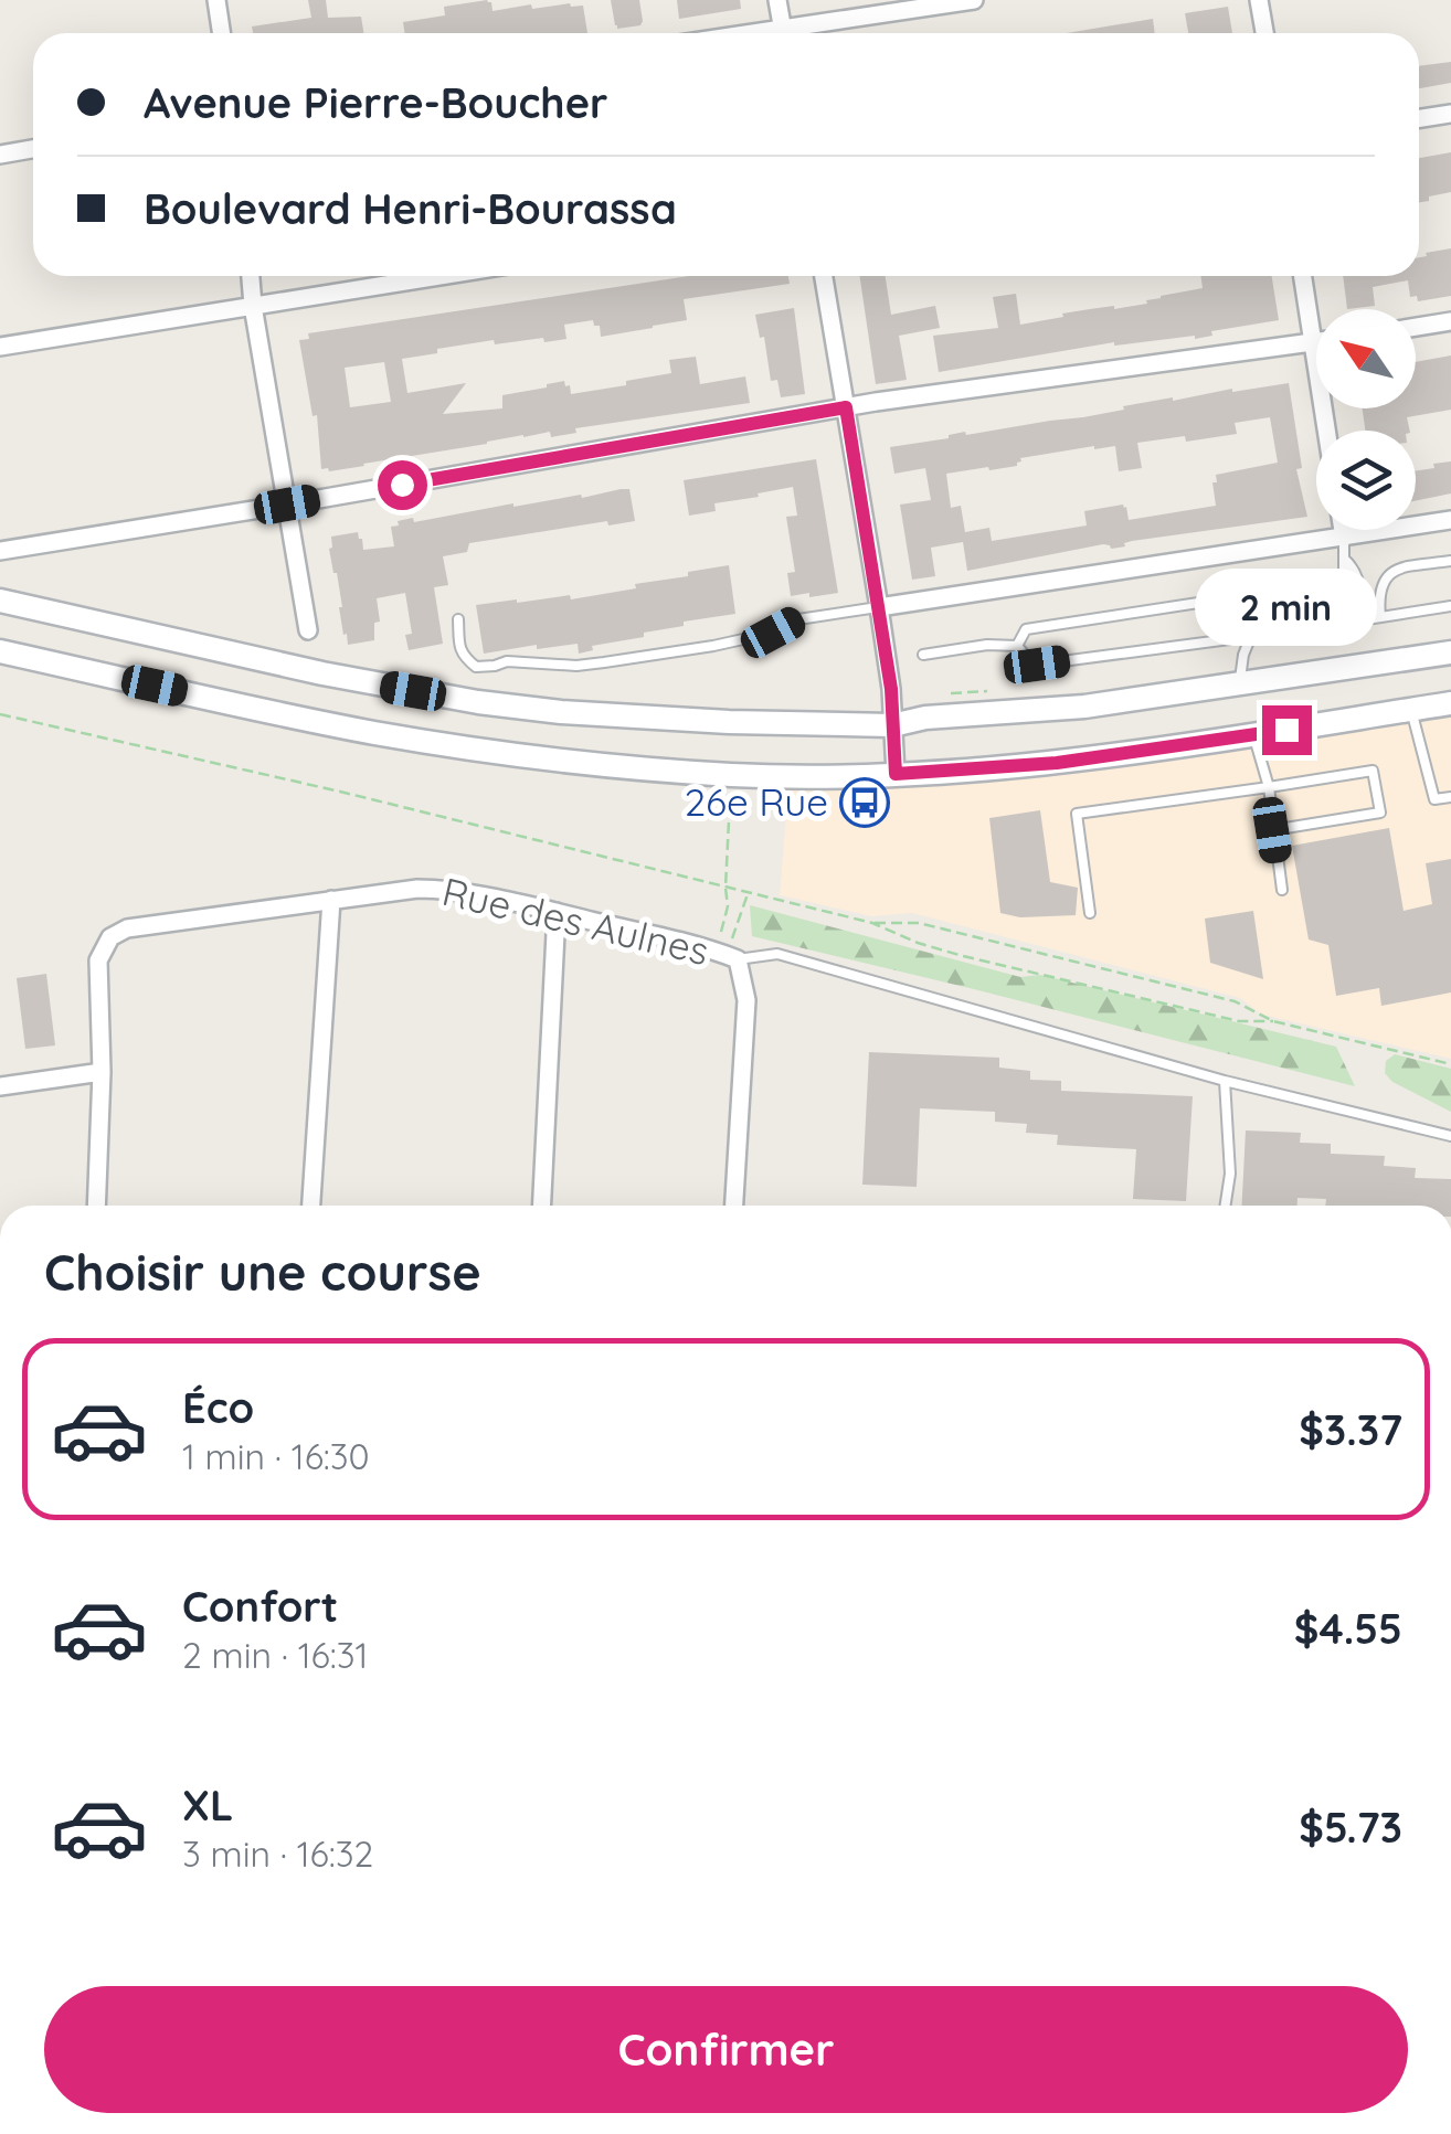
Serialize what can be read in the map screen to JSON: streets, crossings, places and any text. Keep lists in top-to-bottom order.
{
  "streets": {
    "street": ["Rue des Aulnes"]
  },
  "places": {
    "bus stop": ["26e Rue"]
  },
  "north": "top left",
  "page": {
    "banner": ["Avenue Pierre-Boucher", "Boulevard Henri-Bourassa"],
    "bubble": "2 min",
    "heading": "Choisir une course",
    "list": [
      {
        "name": "Éco",
        "note": "1 min · 16:30",
        "value": "$3.37"
      },
      {
        "name": "Confort",
        "note": "2 min · 16:31",
        "value": "$4.55"
      },
      {
        "name": "XL",
        "note": "3 min · 16:32",
        "value": "$5.73"
      }
    ],
    "buttons": "Confirmer"
  }
}
